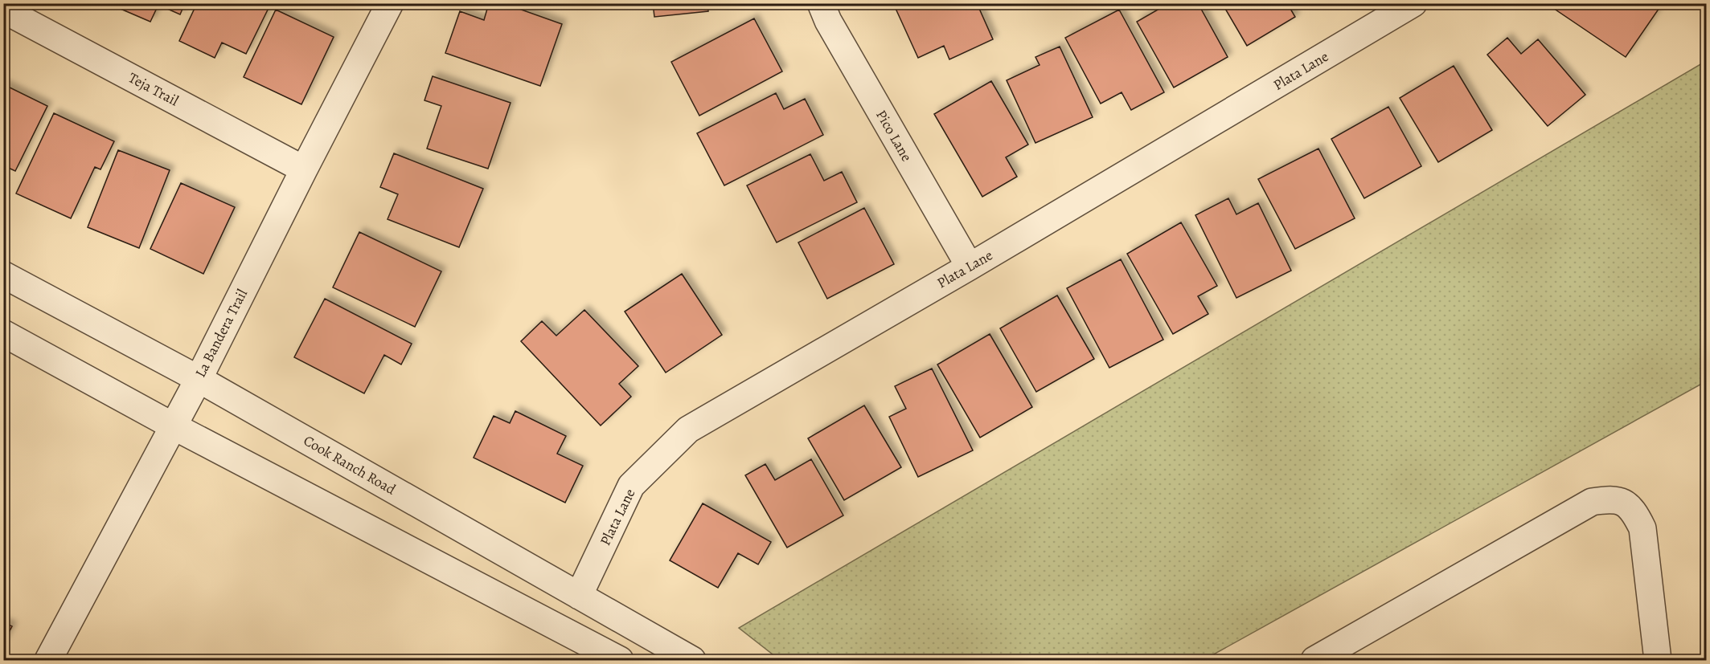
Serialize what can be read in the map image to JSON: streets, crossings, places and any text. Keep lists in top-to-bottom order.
{
  "streets": {
    "street": [
      "Plata Lane",
      "Teja Trail",
      "Pico Lane",
      "La Bandera Trail",
      "Cook Ranch Road"
    ]
  },
  "crossings": [
    ["Plata Lane", "Pico Lane"],
    ["Plata Lane", "Cook Ranch Road"],
    ["Teja Trail", "La Bandera Trail"],
    ["La Bandera Trail", "Cook Ranch Road"]
  ]
}
